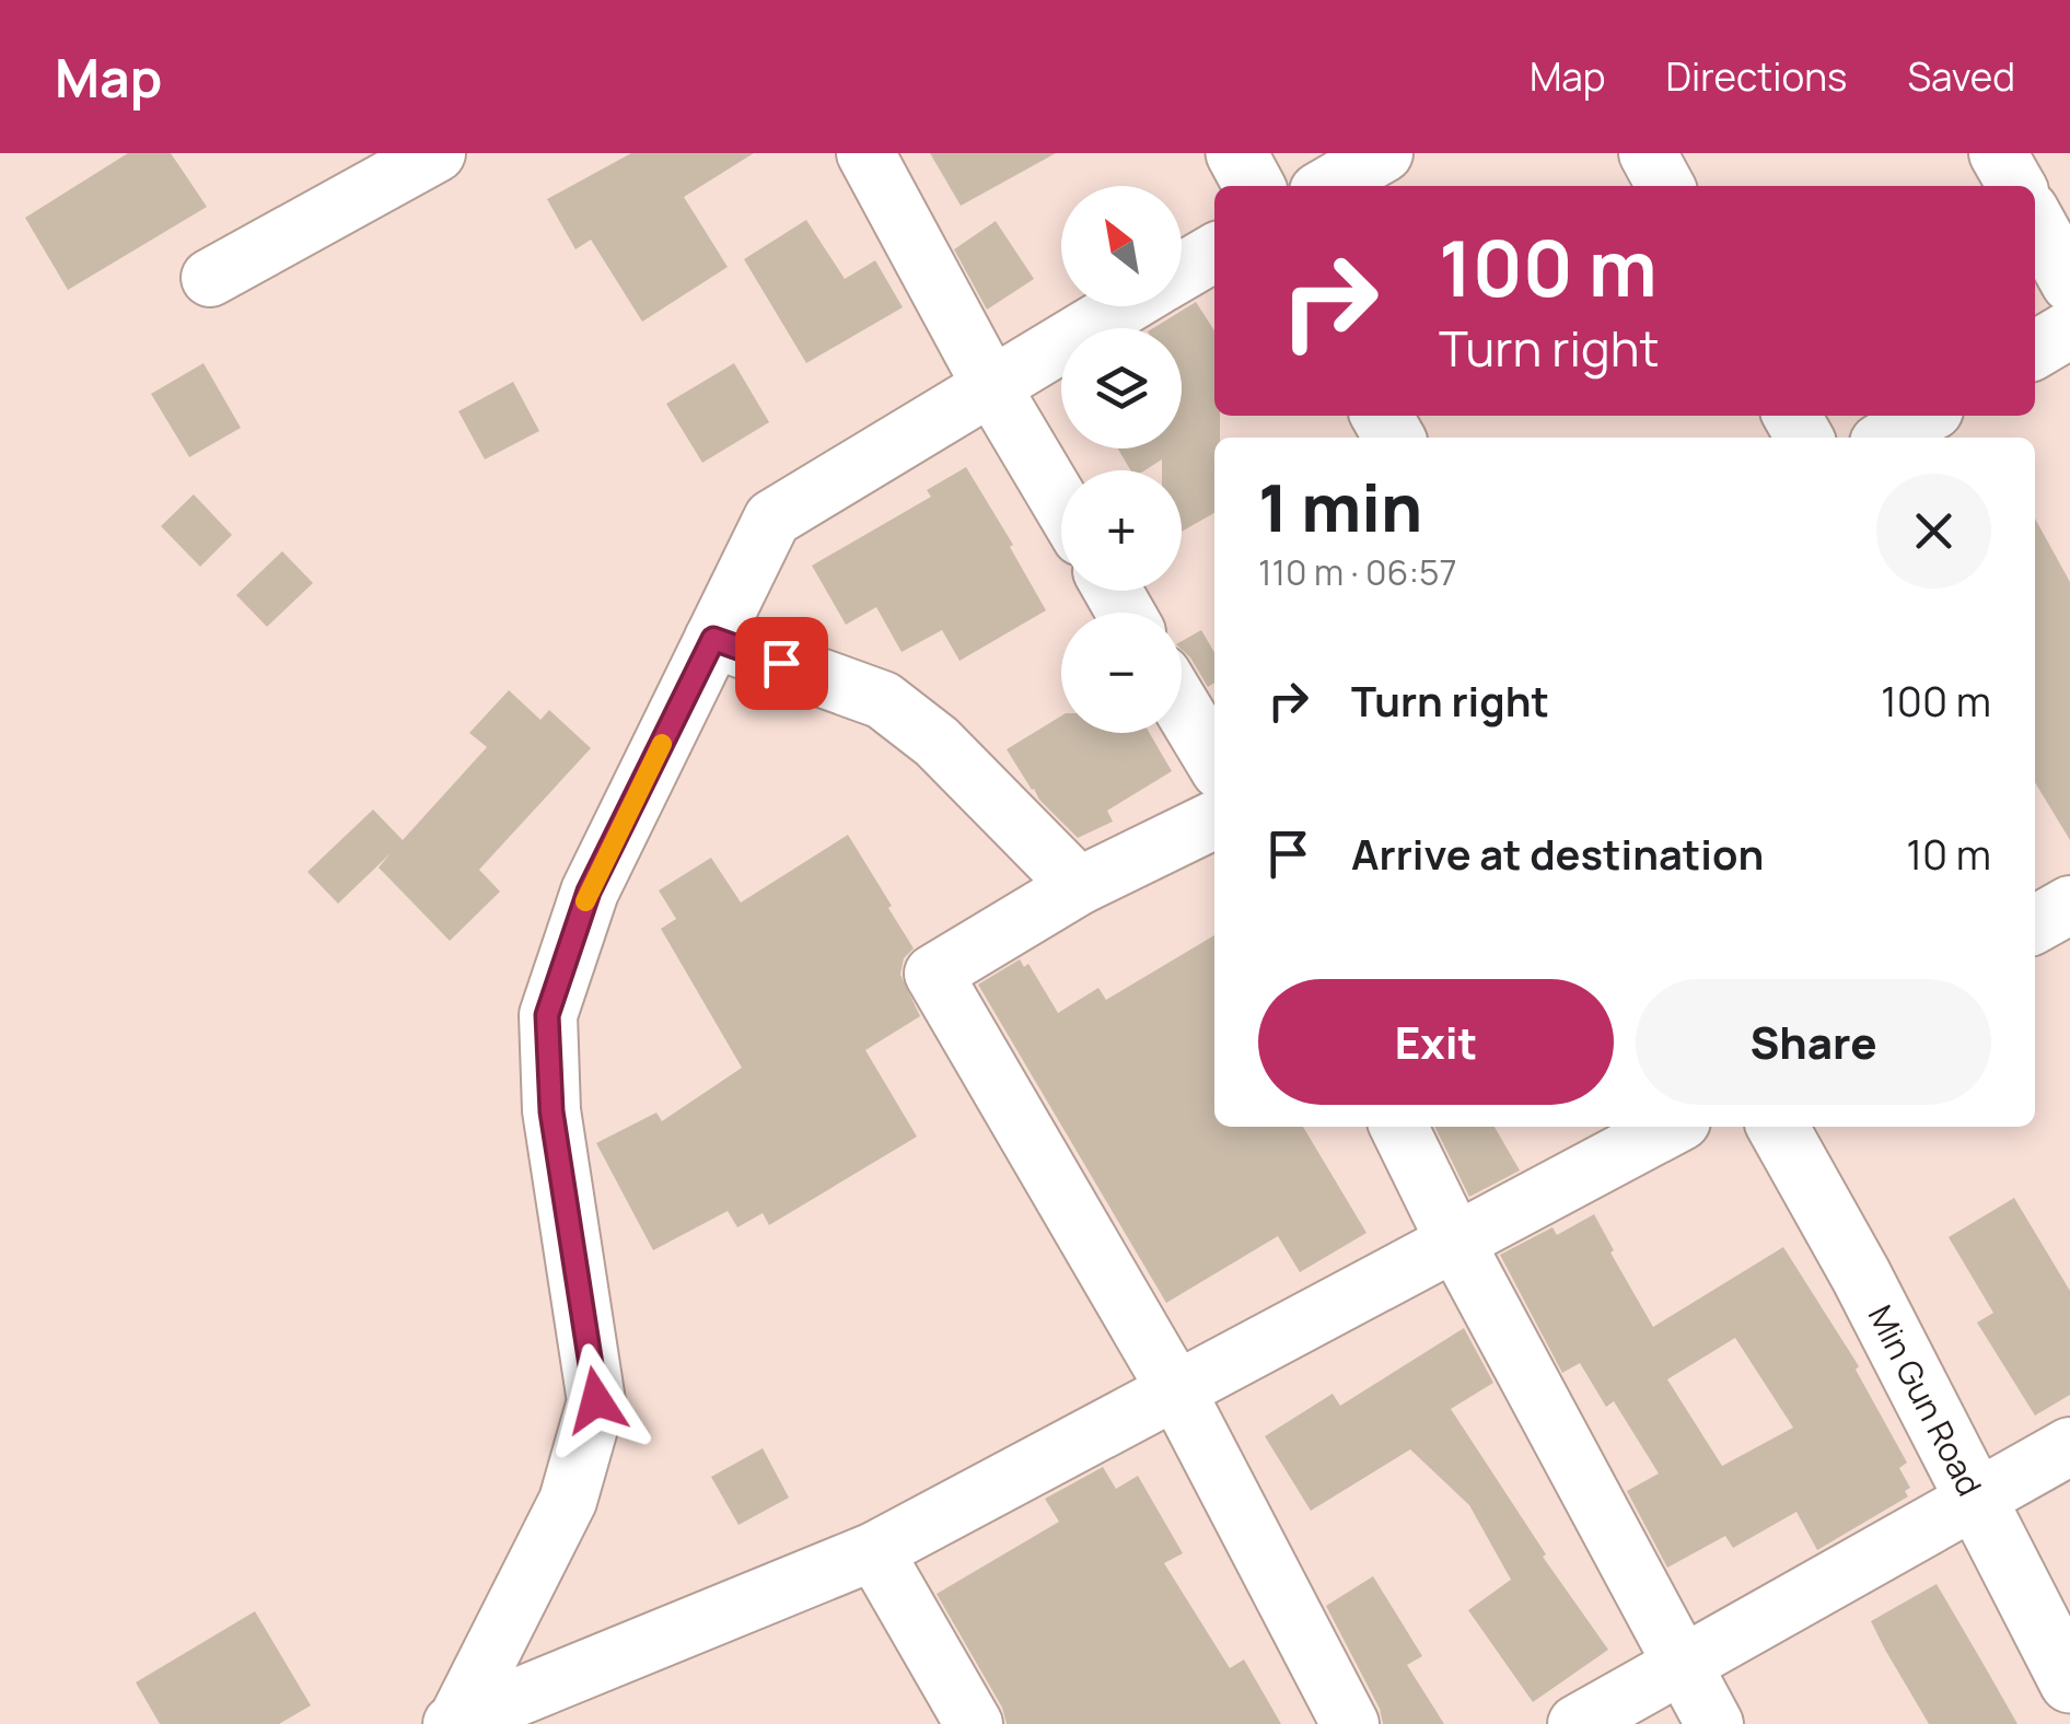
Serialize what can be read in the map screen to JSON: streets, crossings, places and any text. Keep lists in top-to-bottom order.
{
  "streets": {
    "street": ["Min Gun Road"]
  },
  "north": "top left",
  "page": {
    "header": "Map",
    "nav": ["Map", "Directions", "Saved"],
    "map_buttons": ["+", "−"],
    "turn": ["100 m", "Turn right"],
    "heading": ["1 min", "110 m · 06:57"],
    "list": [
      {
        "name": "Turn right",
        "value": "100 m"
      },
      {
        "name": "Arrive at destination",
        "value": "10 m"
      }
    ],
    "buttons": ["Exit", "Share"]
  }
}
